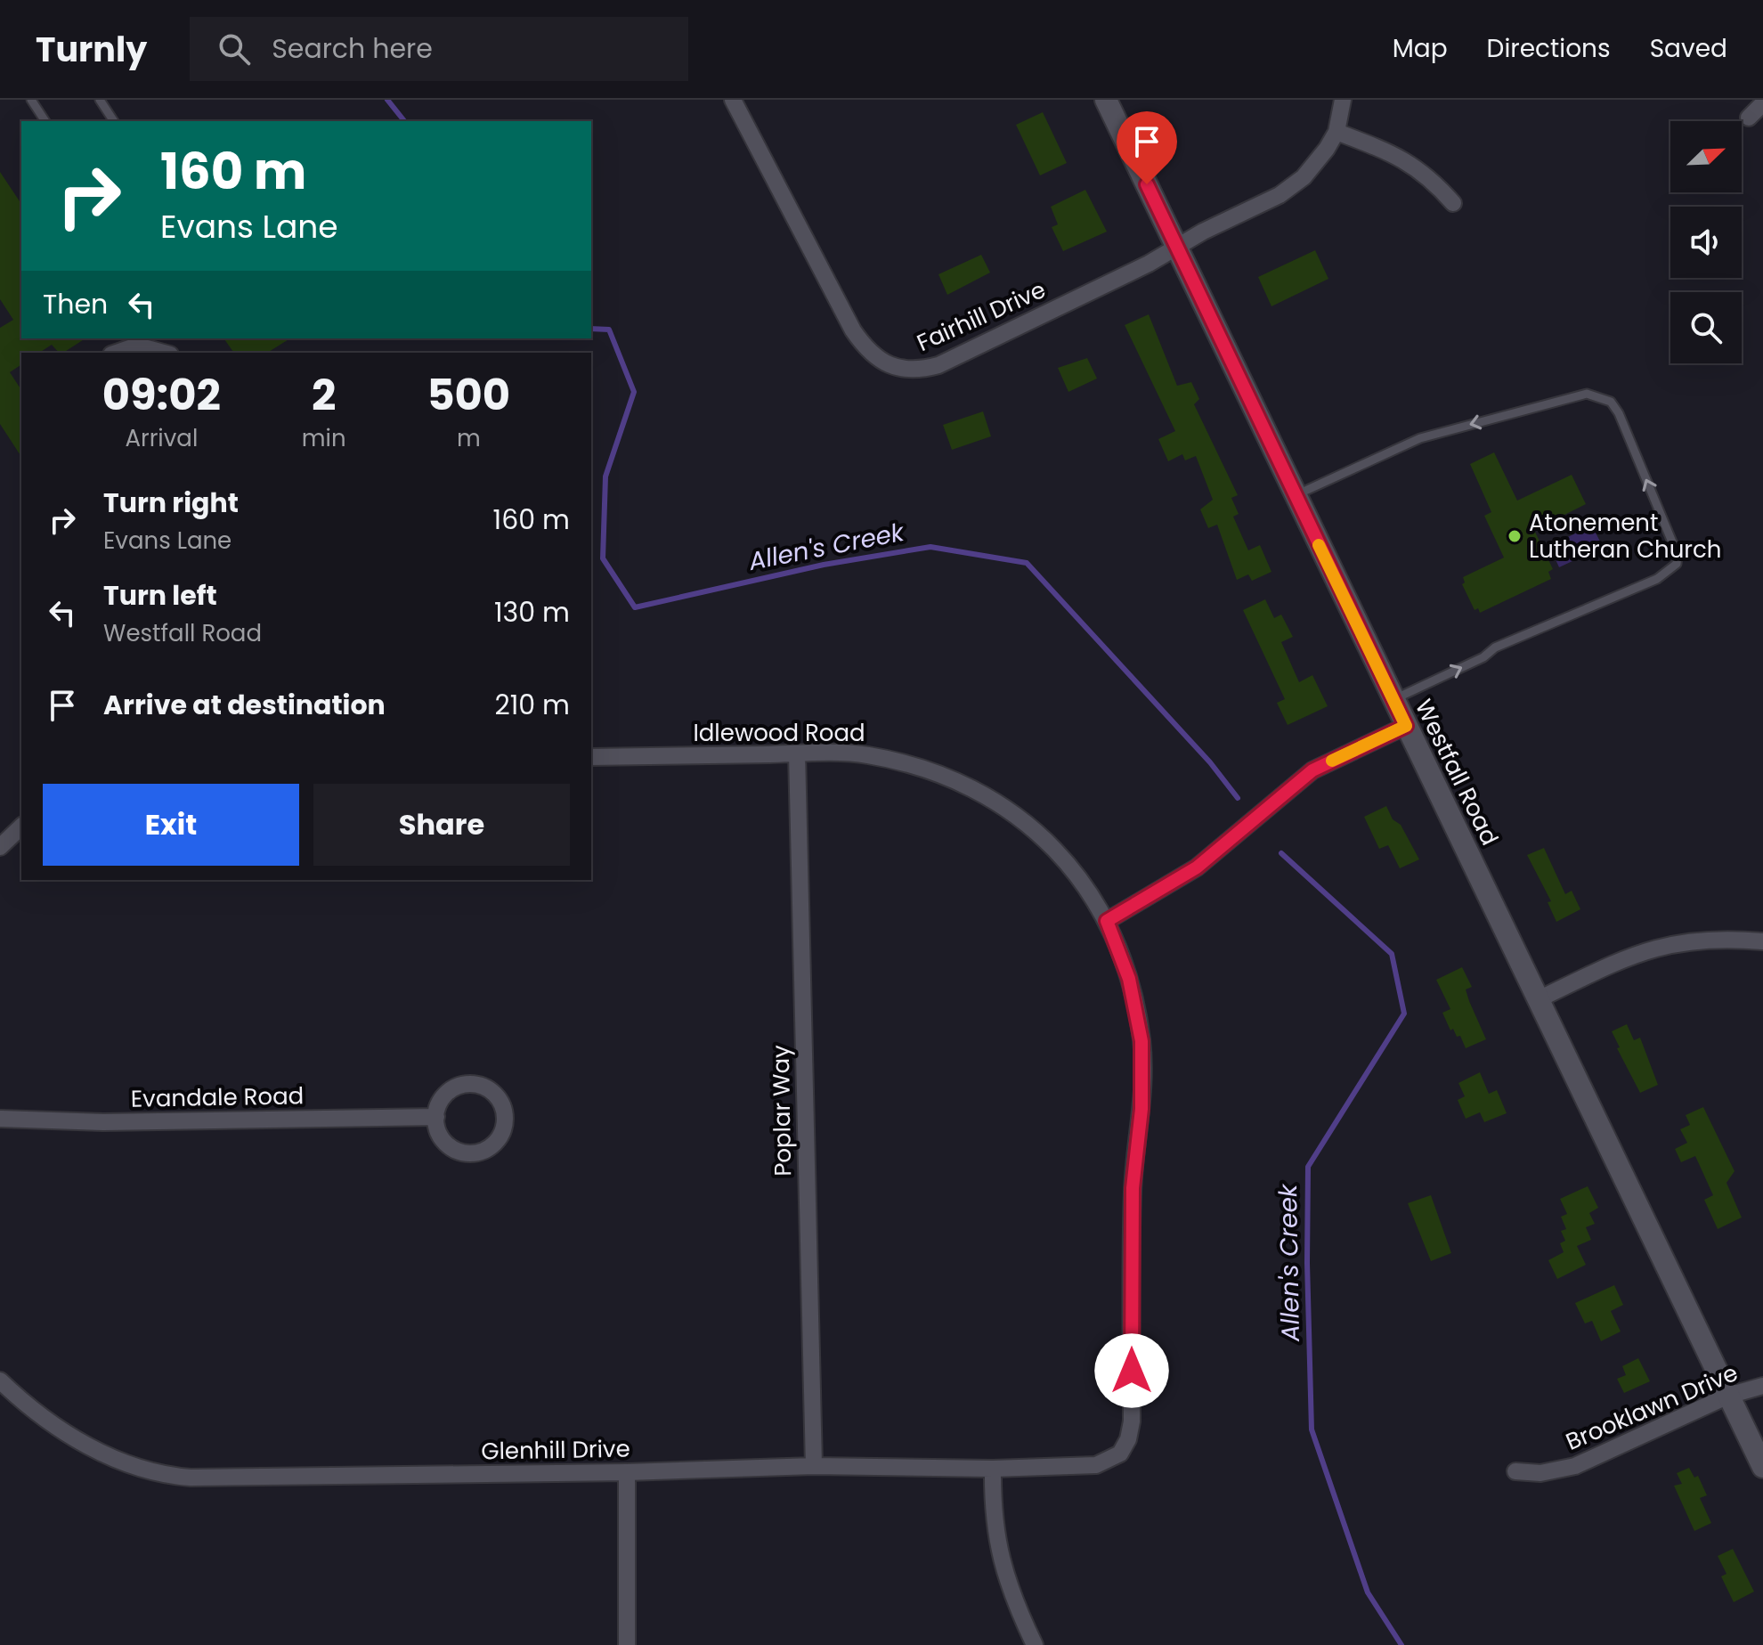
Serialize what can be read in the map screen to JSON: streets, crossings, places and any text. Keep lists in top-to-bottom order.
{
  "streets": {
    "street": [
      "Fairhill Drive",
      "Idlewood Road",
      "Westfall Road",
      "Evandale Road",
      "Poplar Way",
      "Brooklawn Drive",
      "Glenhill Drive"
    ]
  },
  "crossings": [
    ["Fairhill Drive", "Westfall Road"],
    ["Idlewood Road", "Poplar Way"],
    ["Idlewood Road", "Glenhill Drive"],
    ["Westfall Road", "Brooklawn Drive"],
    ["Poplar Way", "Glenhill Drive"]
  ],
  "water": ["Allen's Creek"],
  "places": ["Atonement Lutheran Church"],
  "north": "top right",
  "page": {
    "header": "Turnly",
    "search": "Search here",
    "nav": ["Map", "Directions", "Saved"],
    "turn": ["160 m", "Evans Lane"],
    "then": "Then",
    "eta": [
      "09:02",
      "Arrival",
      "2",
      "min",
      "500",
      "m"
    ],
    "list": [
      {
        "name": "Turn right",
        "note": "Evans Lane",
        "value": "160 m"
      },
      {
        "name": "Turn left",
        "note": "Westfall Road",
        "value": "130 m"
      },
      {
        "name": "Arrive at destination",
        "value": "210 m"
      }
    ],
    "buttons": ["Exit", "Share"]
  }
}
